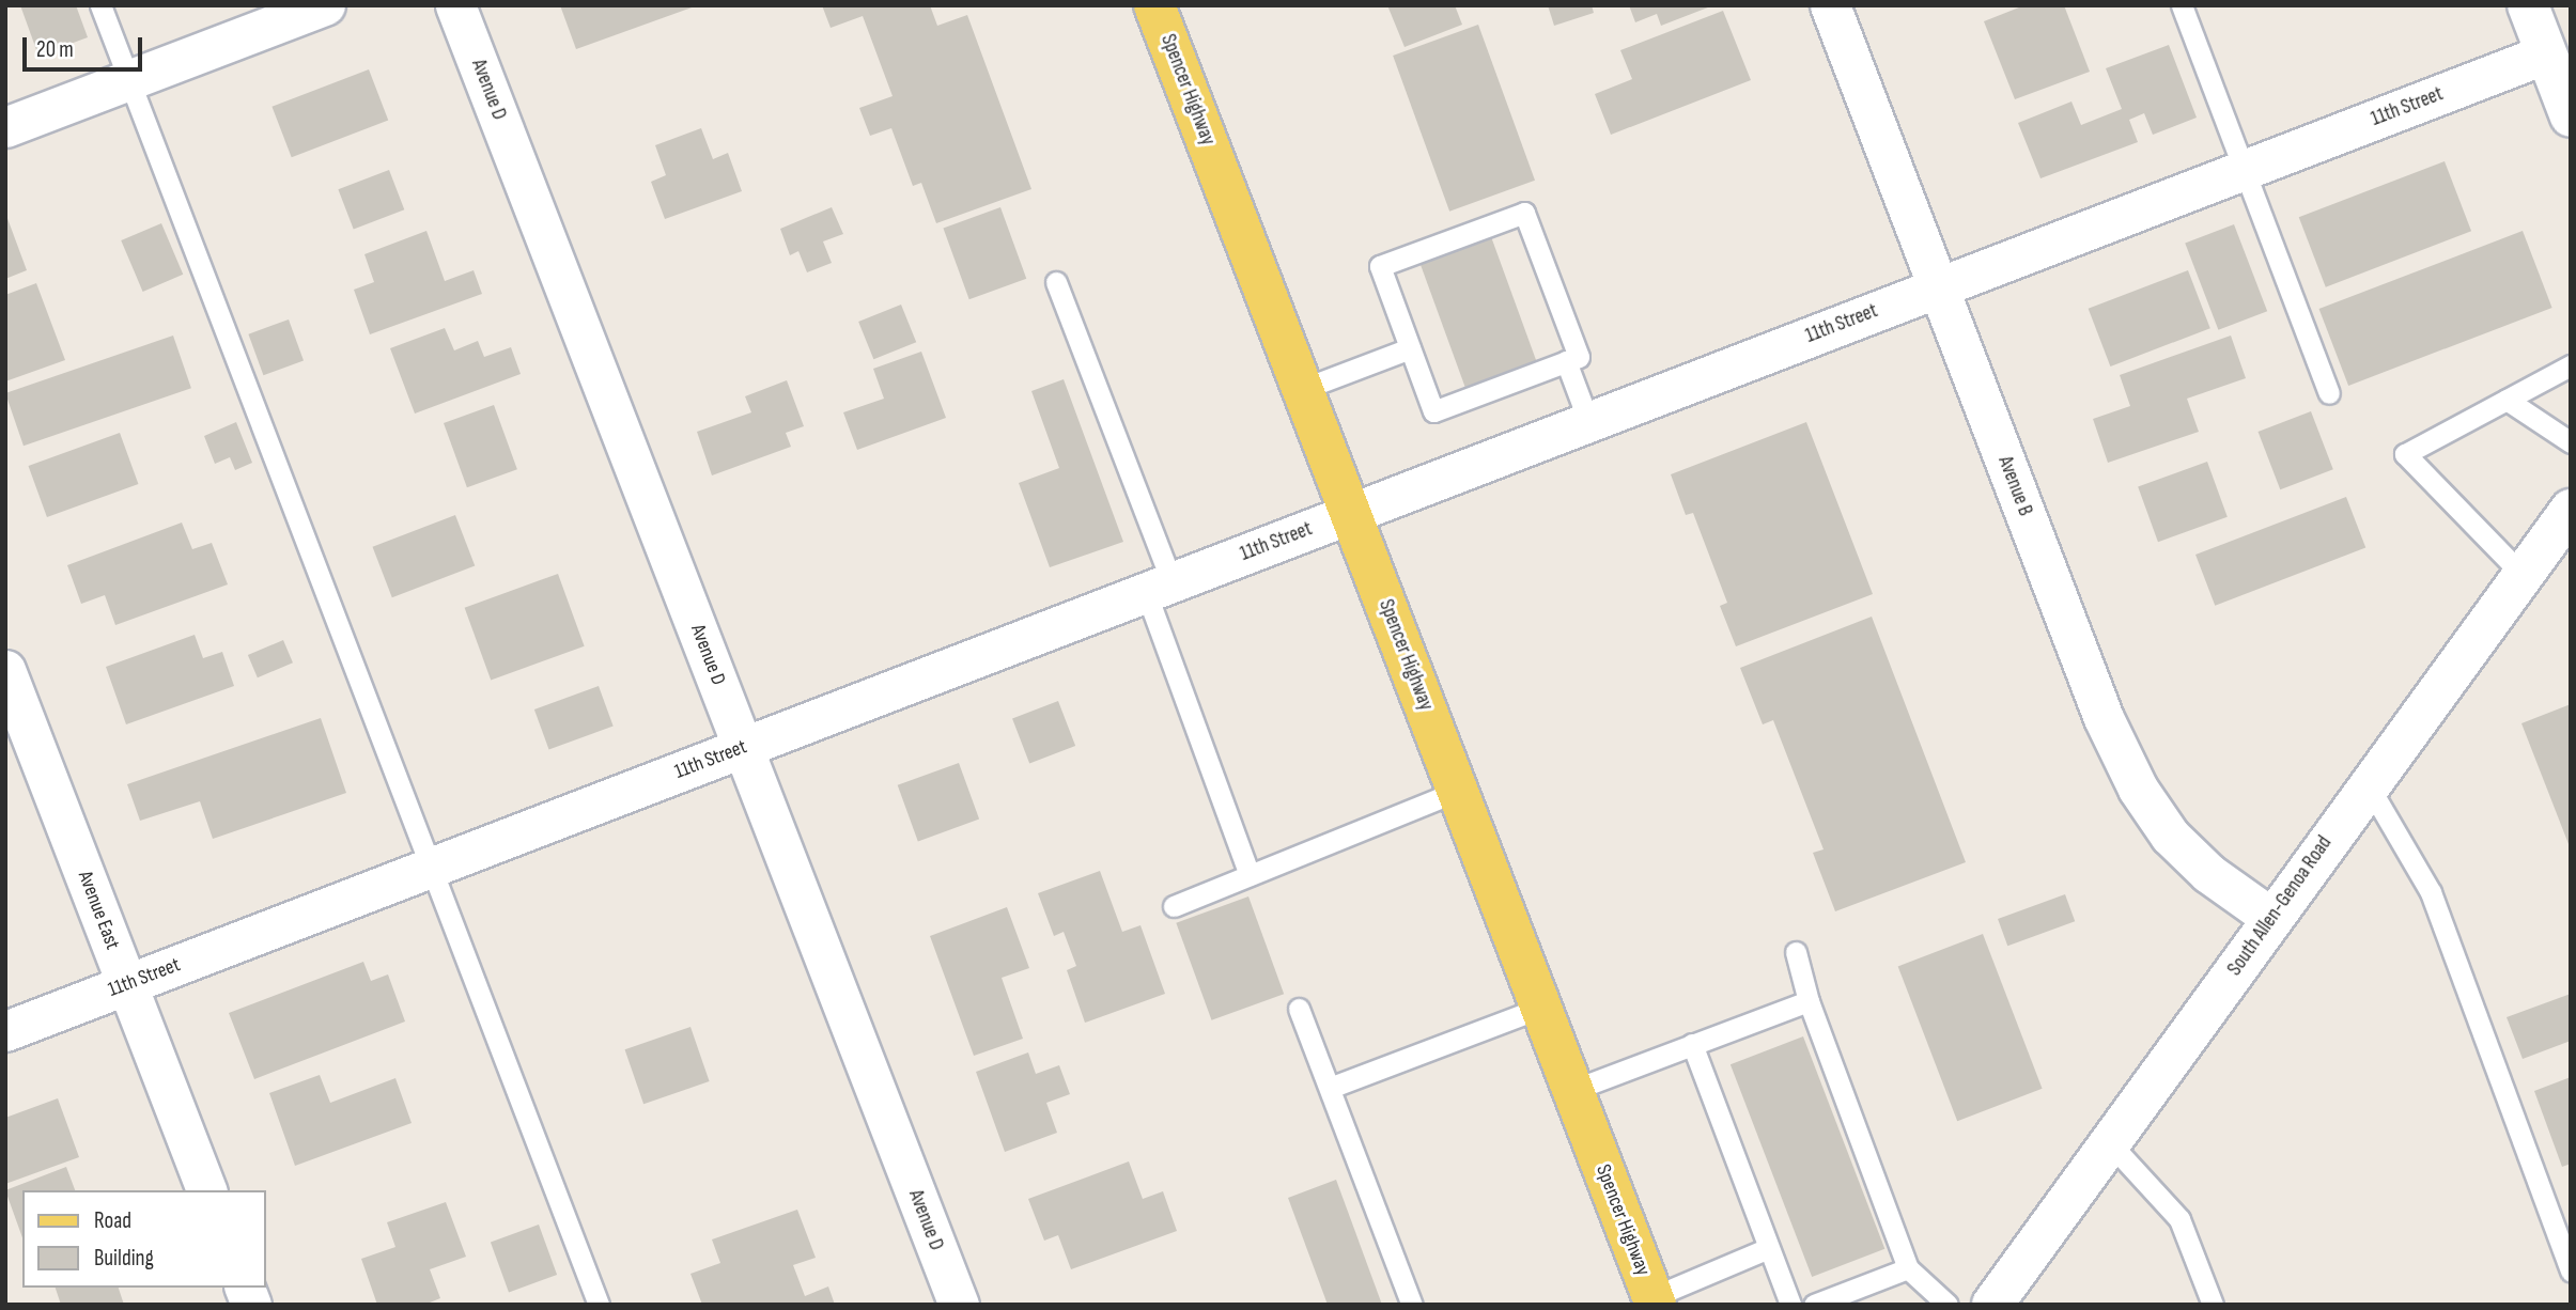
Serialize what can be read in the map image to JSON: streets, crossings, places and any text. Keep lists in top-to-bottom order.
{
  "streets": {
    "main road": ["Spencer Highway", "South Allen-Genoa Road"],
    "street": [
      "Avenue D",
      "11th Street",
      "Avenue B",
      "Avenue East"
    ]
  },
  "crossings": [
    ["Avenue D", "11th Street"],
    ["Spencer Highway", "11th Street"],
    ["11th Street", "Avenue B"],
    ["11th Street", "Avenue East"],
    ["Avenue B", "South Allen-Genoa Road"]
  ],
  "legend": ["Road", "Building"],
  "scale_bar": "20 m"
}
